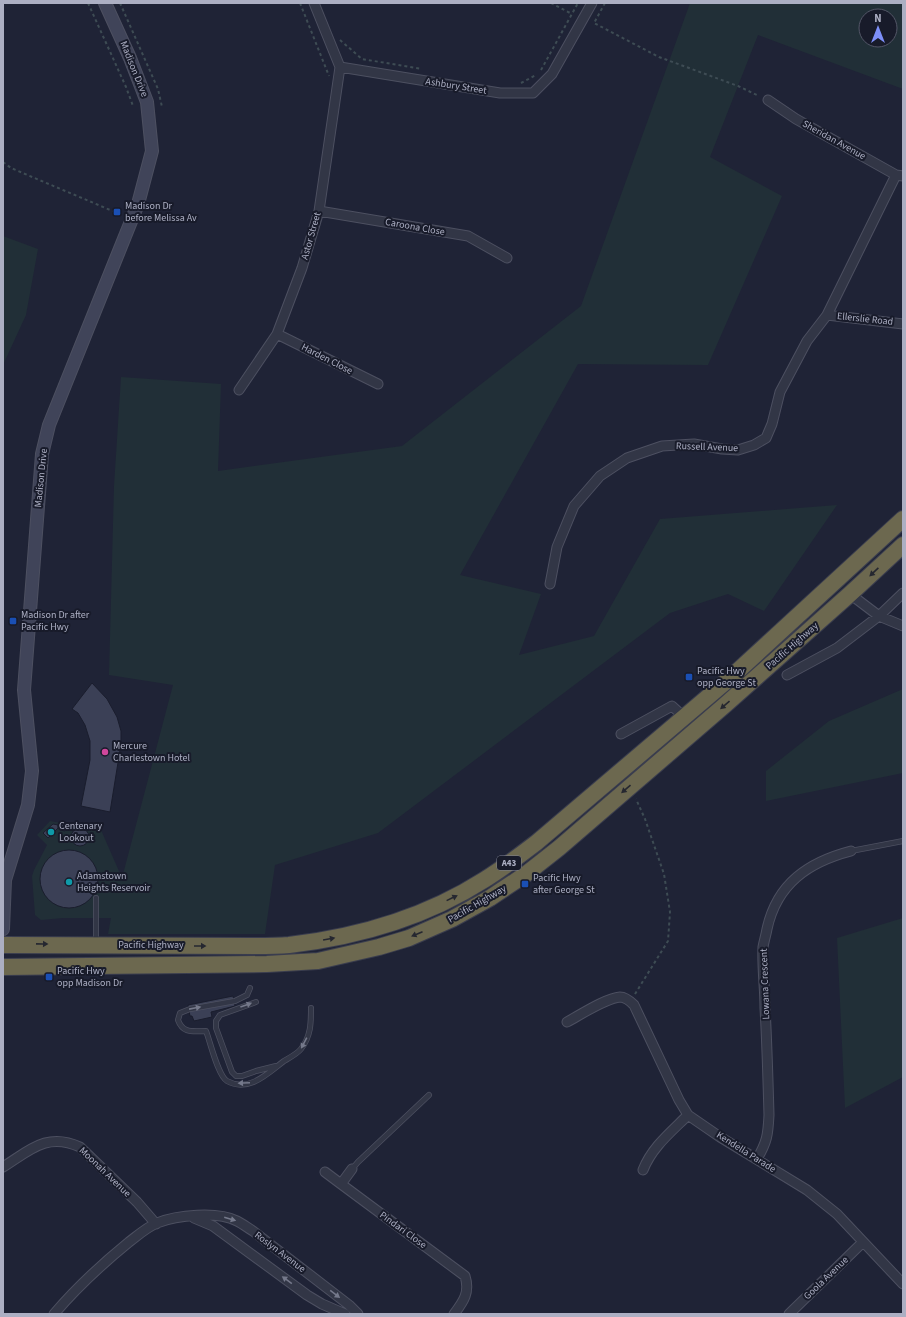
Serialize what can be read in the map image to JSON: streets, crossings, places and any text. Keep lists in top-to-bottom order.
{
  "streets": {
    "highway": ["Pacific Highway", "A43"],
    "main road": ["Madison Drive"],
    "street": [
      "Ashbury Street",
      "Sheridan Avenue",
      "Caroona Close",
      "Astor Street",
      "Ellerslie Road",
      "Harden Close",
      "Russell Avenue",
      "Lowana Crescent",
      "Kendella Parade",
      "Moonah Avenue",
      "Pindari Close",
      "Roslyn Avenue",
      "Goola Avenue"
    ]
  },
  "crossings": [
    ["Ashbury Street", "Astor Street"],
    ["Sheridan Avenue", "Russell Avenue"],
    ["Caroona Close", "Astor Street"],
    ["Astor Street", "Harden Close"],
    ["Ellerslie Road", "Russell Avenue"],
    ["Lowana Crescent", "Kendella Parade"],
    ["Kendella Parade", "Goola Avenue"],
    ["Moonah Avenue", "Roslyn Avenue"]
  ],
  "places": {
    "transit": [
      "Madison Dr before Melissa Av",
      "Madison Dr after Pacific Hwy",
      "Pacific Hwy opp George St",
      "Pacific Hwy after George St",
      "Pacific Hwy opp Madison Dr"
    ],
    "other": ["Mercure Charlestown Hotel", "Centenary Lookout", "Adamstown Heights Reservoir"]
  },
  "north": "top"
}
